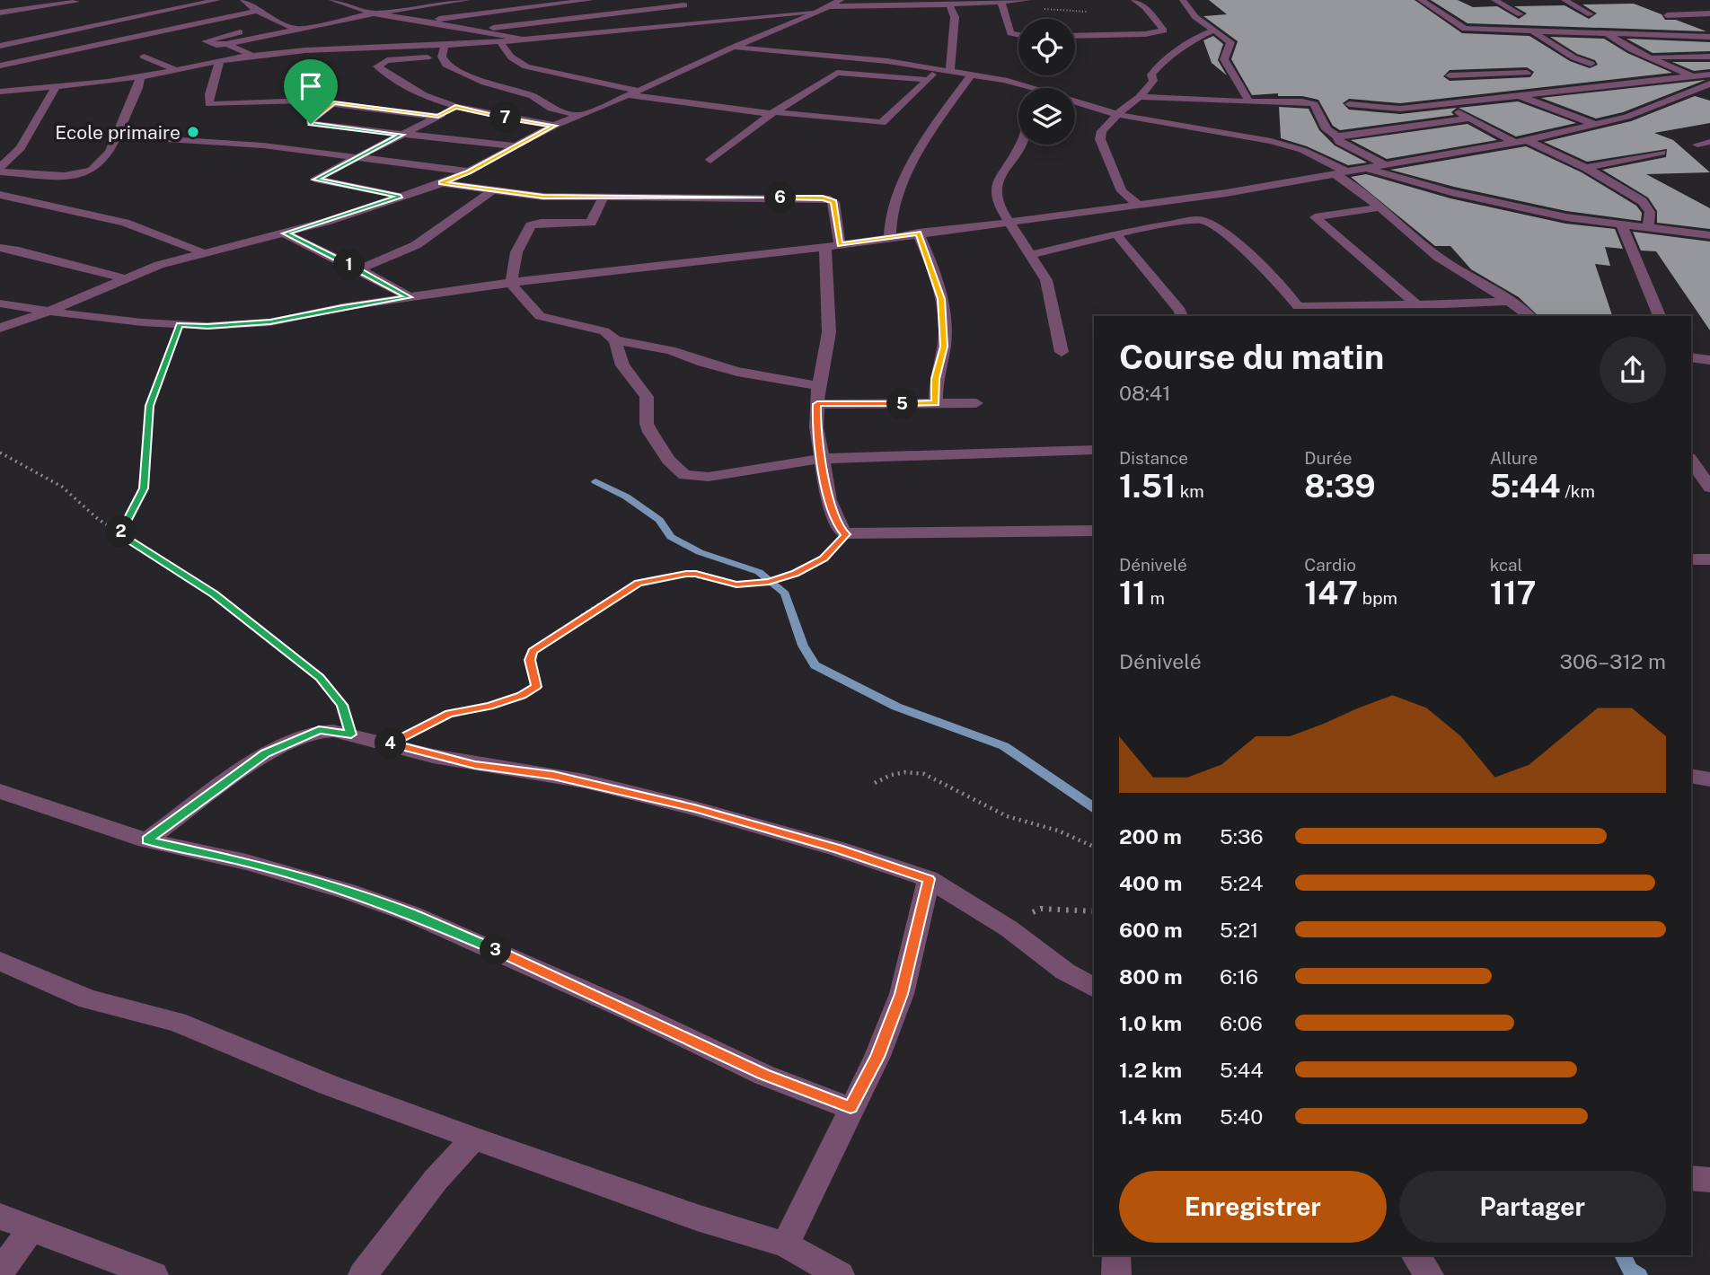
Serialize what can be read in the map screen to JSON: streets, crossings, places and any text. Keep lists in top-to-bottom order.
{
  "places": ["Ecole primaire"],
  "page": {
    "pins": [
      "7",
      "6",
      "1",
      "5",
      "2",
      "4",
      "3"
    ],
    "heading": ["Course du matin", "08:41"],
    "stats": [
      ["Distance", "1.51 km"],
      ["Durée", "8:39"],
      ["Allure", "5:44 /km"],
      ["Dénivelé", "11 m"],
      ["Cardio", "147 bpm"],
      ["kcal", "117"]
    ],
    "chart": ["Dénivelé", "306–312 m"],
    "list": [
      {
        "name": "200 m",
        "note": "5:36"
      },
      {
        "name": "400 m",
        "note": "5:24"
      },
      {
        "name": "600 m",
        "note": "5:21"
      },
      {
        "name": "800 m",
        "note": "6:16"
      },
      {
        "name": "1.0 km",
        "note": "6:06"
      },
      {
        "name": "1.2 km",
        "note": "5:44"
      },
      {
        "name": "1.4 km",
        "note": "5:40"
      }
    ],
    "buttons": ["Enregistrer", "Partager"]
  }
}
